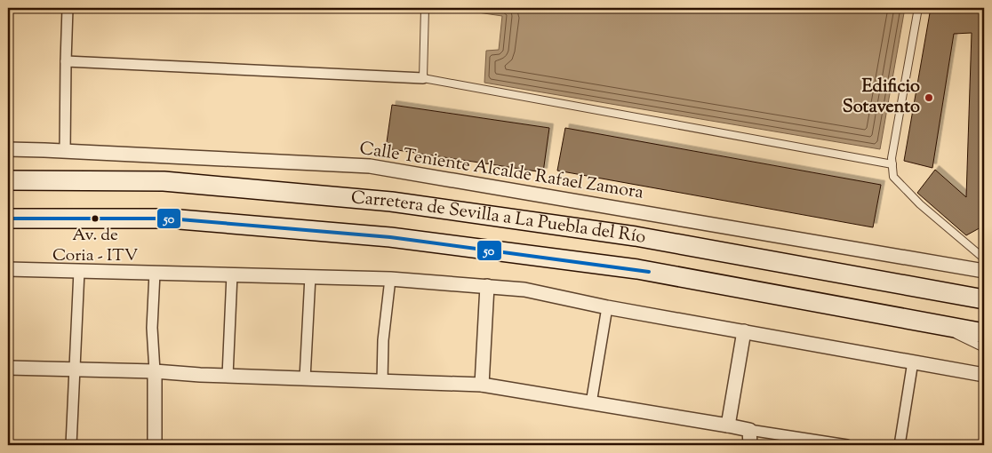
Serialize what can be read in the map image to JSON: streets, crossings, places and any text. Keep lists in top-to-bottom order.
{
  "streets": {
    "main road": ["Carretera de Sevilla a La Puebla del Río"],
    "street": ["Calle Teniente Alcalde Rafael Zamora"]
  },
  "places": ["Edificio Sotavento", "Av. de Coria - ITV"],
  "lines": ["transit line 50"]
}
